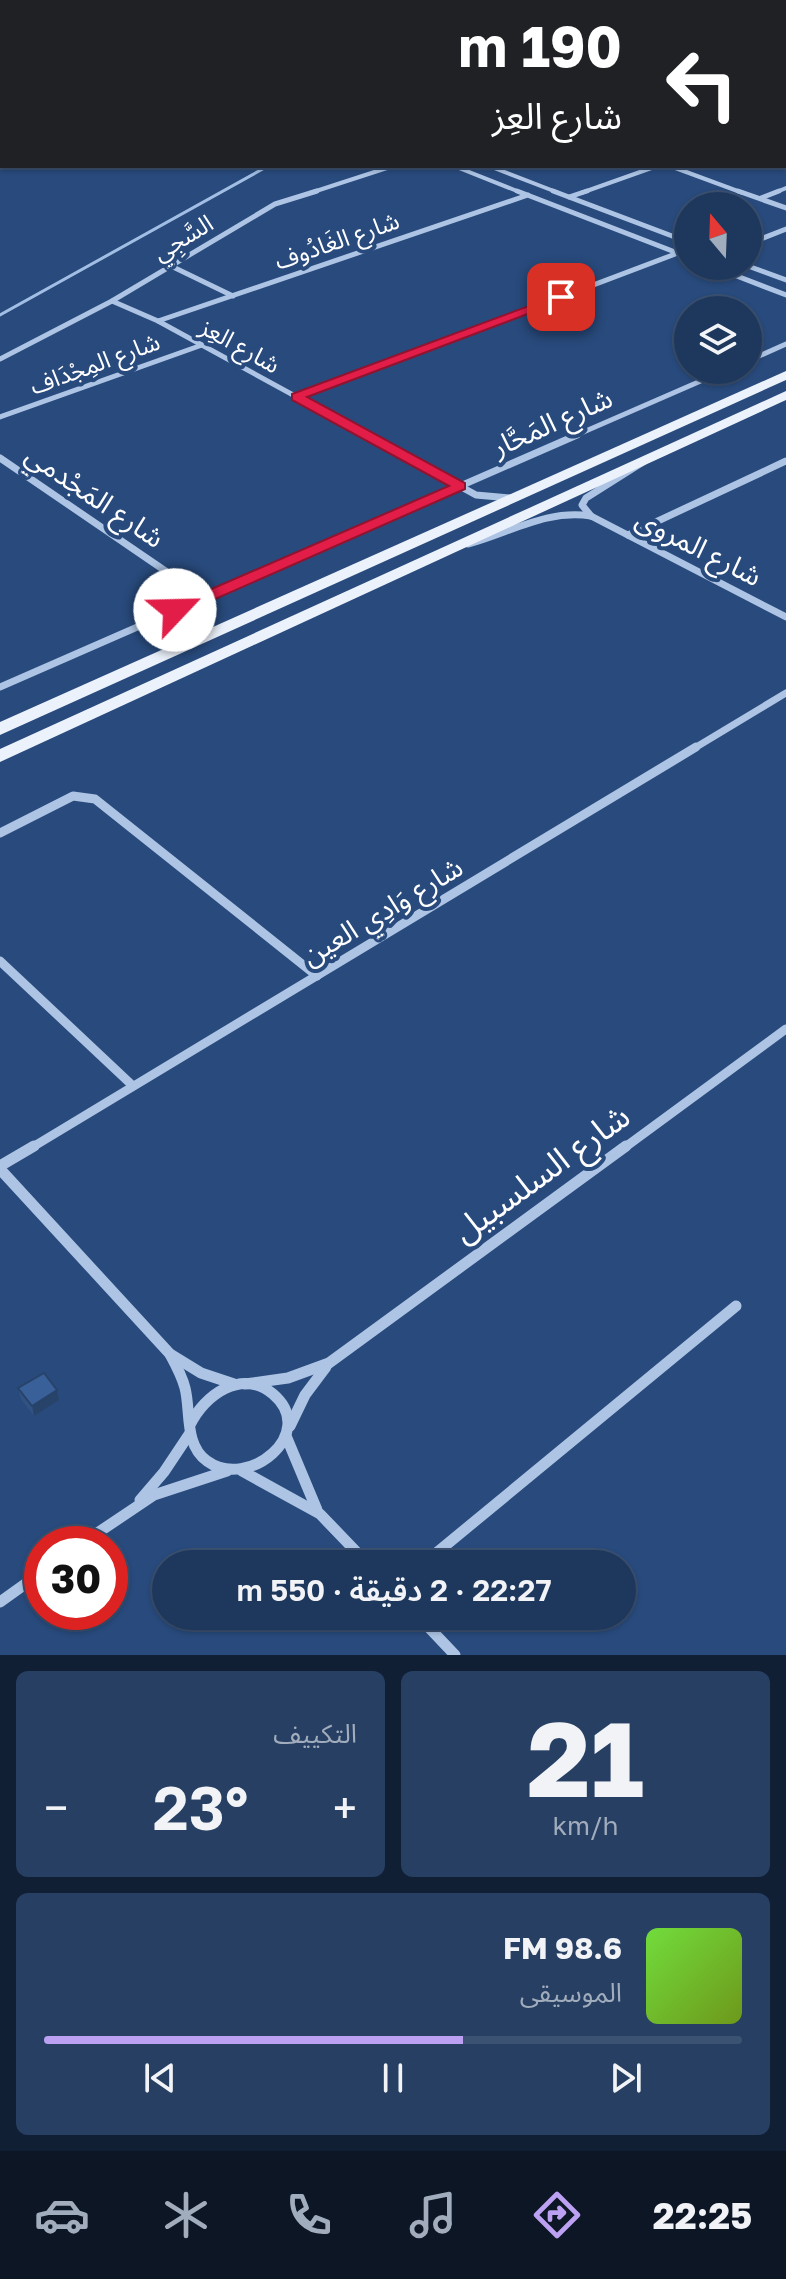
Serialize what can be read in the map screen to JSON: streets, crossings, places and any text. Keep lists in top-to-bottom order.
{
  "streets": {
    "street": [
      "السَّجِي",
      "شارع الغَادُوف",
      "شارع العِز",
      "شارع المِجْدَاف",
      "شارع المَحَّار",
      "شارع المَجْدمي",
      "شارع المروى",
      "شارع وَادِي العين",
      "شارع السلسبيل"
    ]
  },
  "crossings": [
    ["السَّجِي", "شارع العِز"],
    ["شارع الغَادُوف", "شارع العِز"],
    ["شارع العِز", "شارع المِجْدَاف"],
    ["شارع العِز", "شارع المَحَّار"],
    ["شارع المَحَّار", "شارع المَجْدمي"]
  ],
  "north": "top",
  "page": {
    "turn": ["190 m", "شارع العِز"],
    "limit": "30",
    "trip": "22:27 · 2 دقيقة · 550 m",
    "tile": [
      ["21", "km/h"],
      "التكييف"
    ],
    "heat": ["−", "23°", "+"],
    "song": ["98.6 FM", "الموسيقى"],
    "tabs": "22:25"
  }
}
